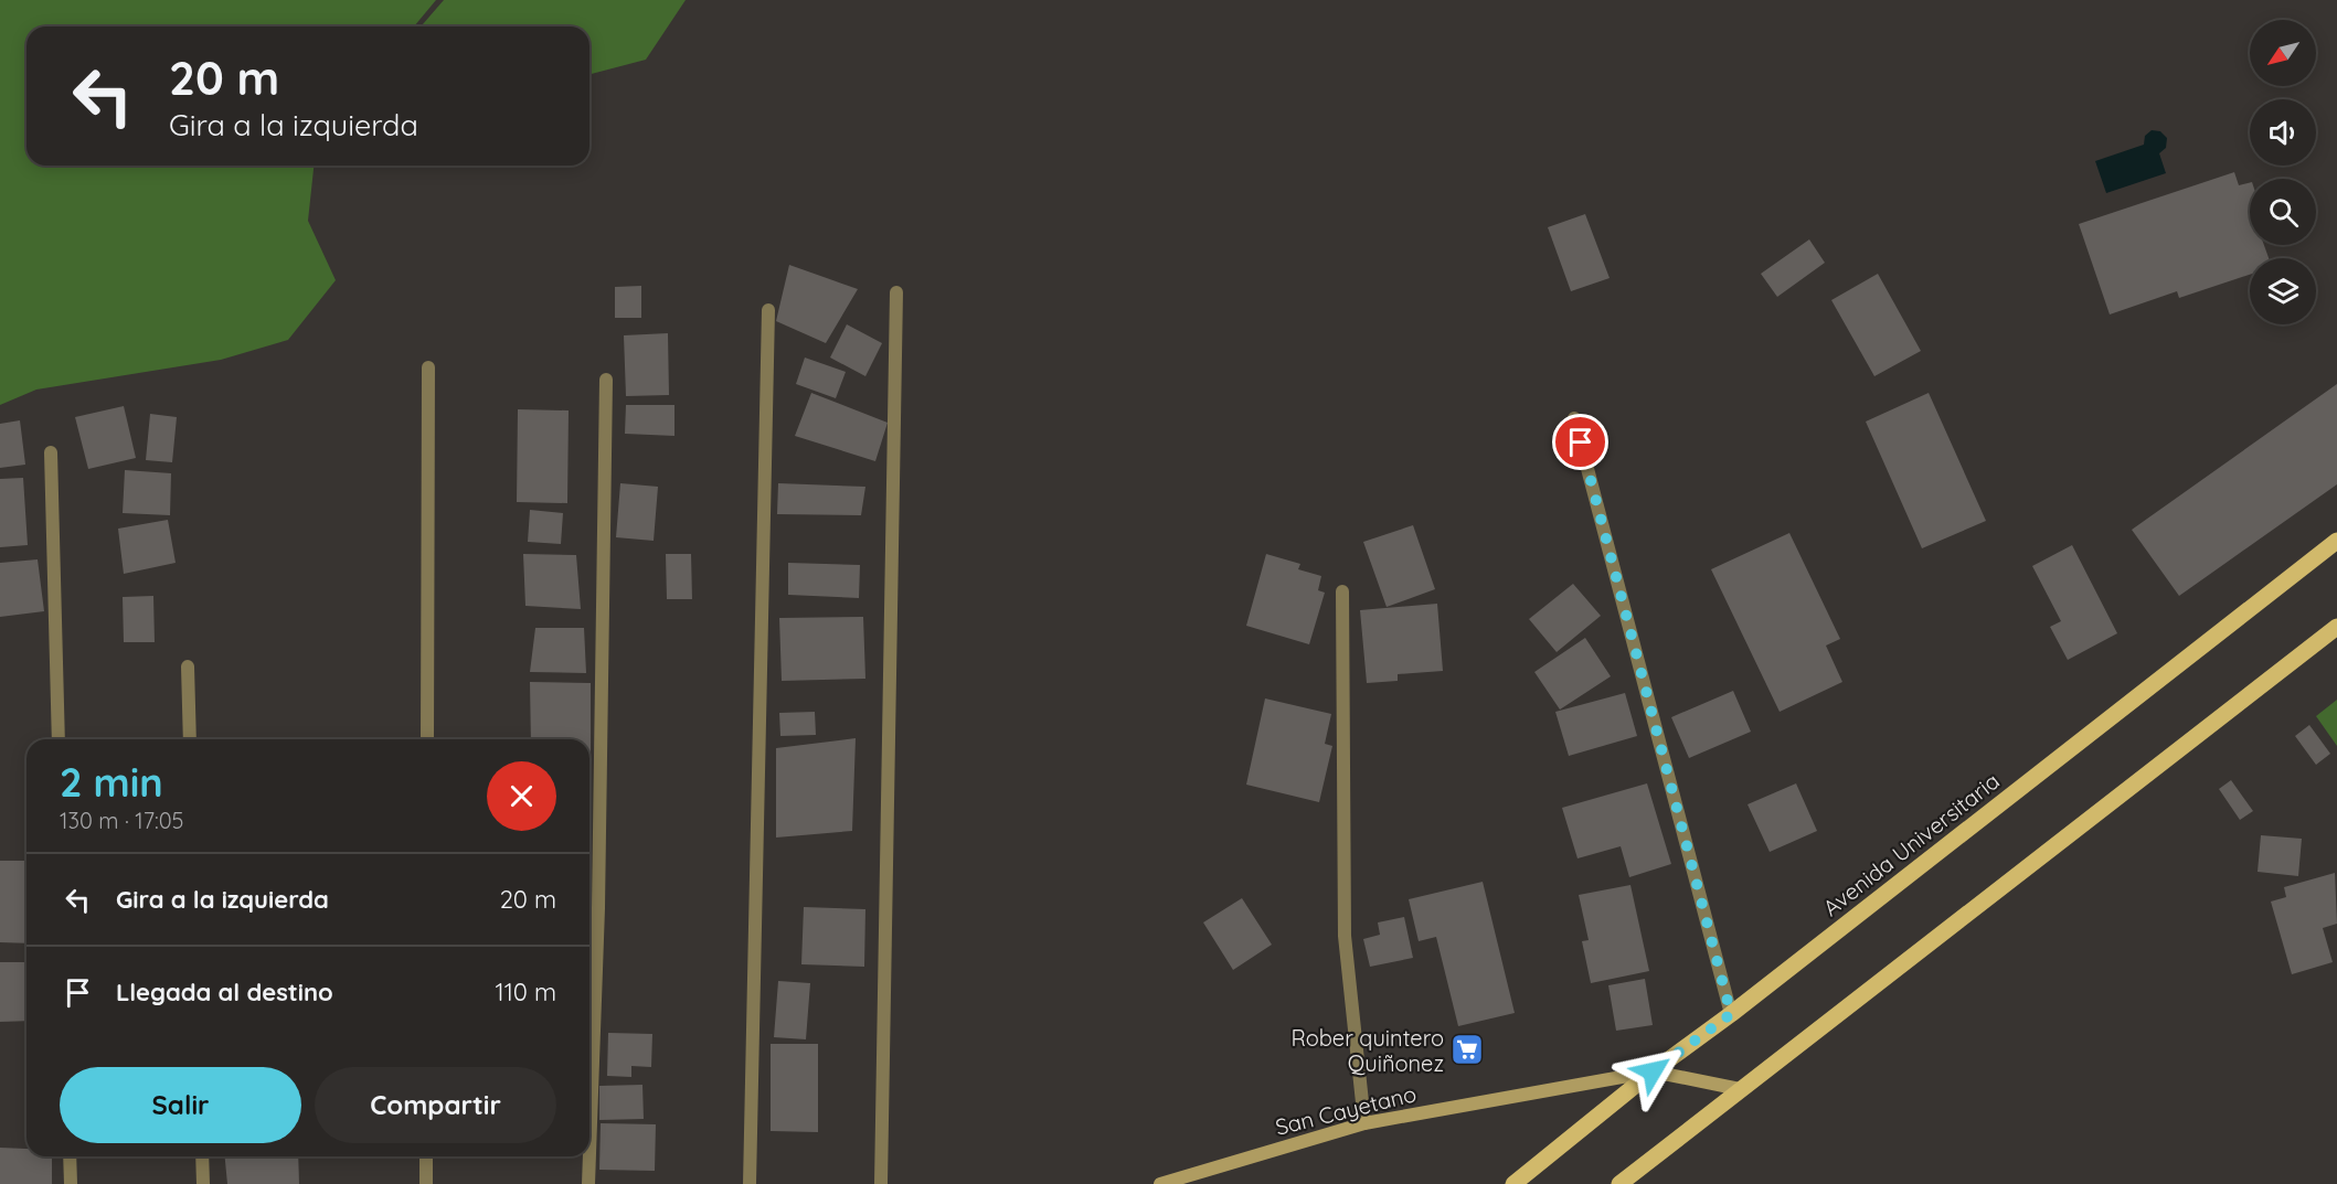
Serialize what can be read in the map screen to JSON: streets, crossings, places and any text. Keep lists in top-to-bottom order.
{
  "streets": {
    "main road": ["Avenida Universitaria", "San Cayetano"]
  },
  "crossings": [
    ["Avenida Universitaria", "San Cayetano"]
  ],
  "places": {
    "supermarket": ["Rober quintero Quiñonez"]
  },
  "north": "bottom left",
  "page": {
    "turn": ["20 m", "Gira a la izquierda"],
    "heading": ["2 min", "130 m · 17:05"],
    "list": [
      {
        "name": "Gira a la izquierda",
        "value": "20 m"
      },
      {
        "name": "Llegada al destino",
        "value": "110 m"
      }
    ],
    "buttons": ["Salir", "Compartir"]
  }
}
